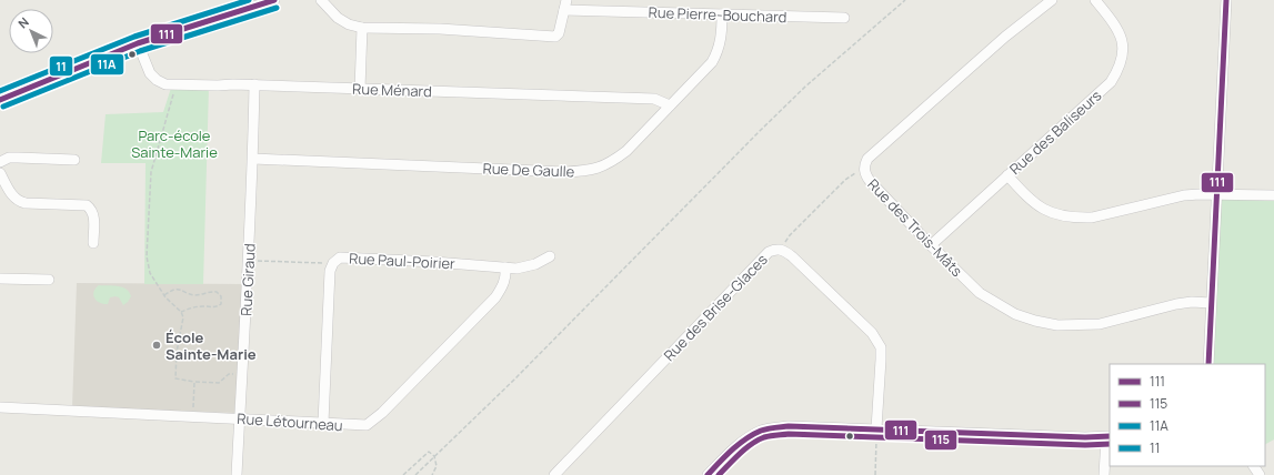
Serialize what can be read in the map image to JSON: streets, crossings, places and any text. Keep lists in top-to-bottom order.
{
  "streets": {
    "street": [
      "Rue Pierre-Bouchard",
      "Rue Ménard",
      "Rue des Baliseurs",
      "Rue De Gaulle",
      "Rue des Trois-Mâts",
      "Rue Paul-Poirier",
      "Rue Giraud",
      "Rue des Brise-Glaces",
      "Rue Létourneau"
    ]
  },
  "crossings": [
    ["Rue Pierre-Bouchard", "Rue De Gaulle"],
    ["Rue Ménard", "Rue De Gaulle"],
    ["Rue Ménard", "Rue Giraud"],
    ["Rue des Baliseurs", "Rue des Trois-Mâts"],
    ["Rue De Gaulle", "Rue Giraud"],
    ["Rue Paul-Poirier", "Rue Létourneau"],
    ["Rue Giraud", "Rue Létourneau"]
  ],
  "parks": ["Parc-école Sainte-Marie"],
  "places": ["École Sainte-Marie"],
  "lines": [
    "transit line 111",
    "transit line 11",
    "transit line 11A",
    "transit line 115"
  ],
  "legend": [
    "111",
    "115",
    "11A",
    "11"
  ],
  "north": "top left"
}
